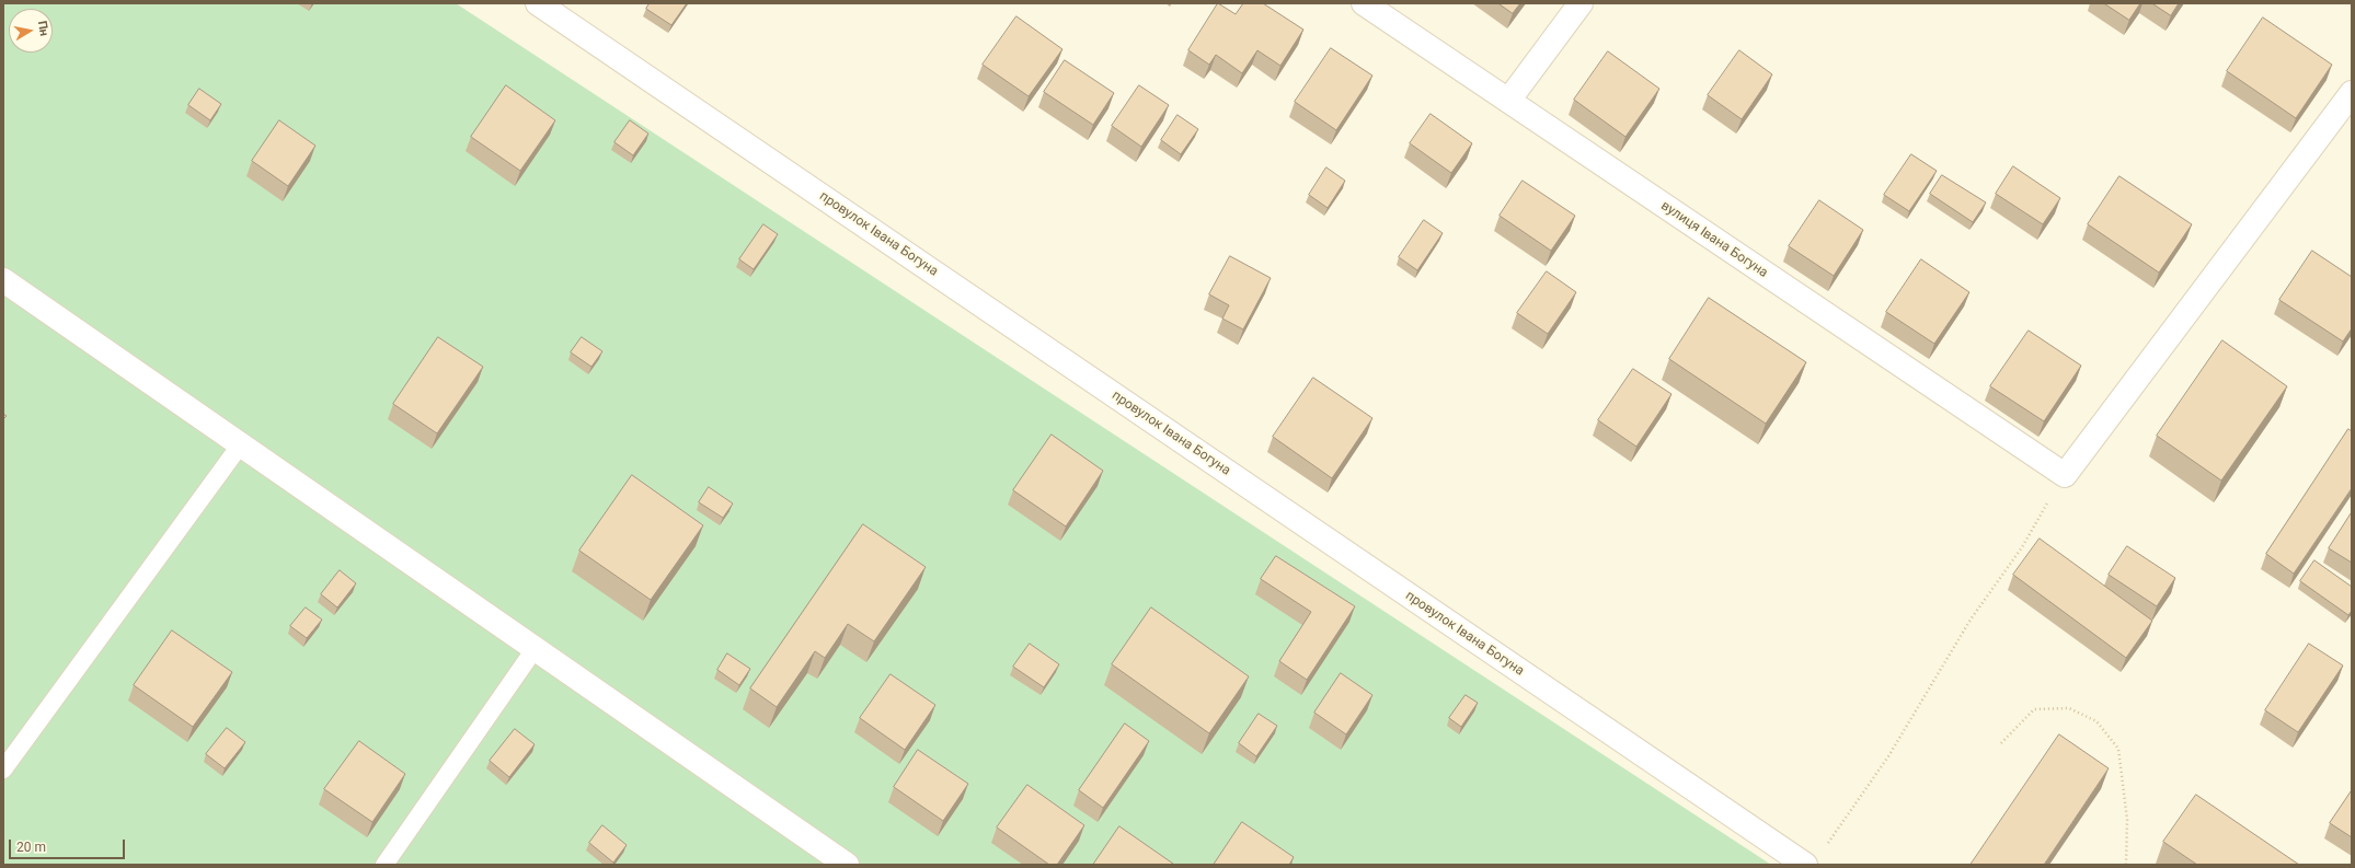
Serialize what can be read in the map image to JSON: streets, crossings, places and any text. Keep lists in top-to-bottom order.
{
  "streets": {
    "street": ["провулок Івана Богуна", "вулиця Івана Богуна"]
  },
  "scale_bar": "20 m",
  "north": "right"
}
